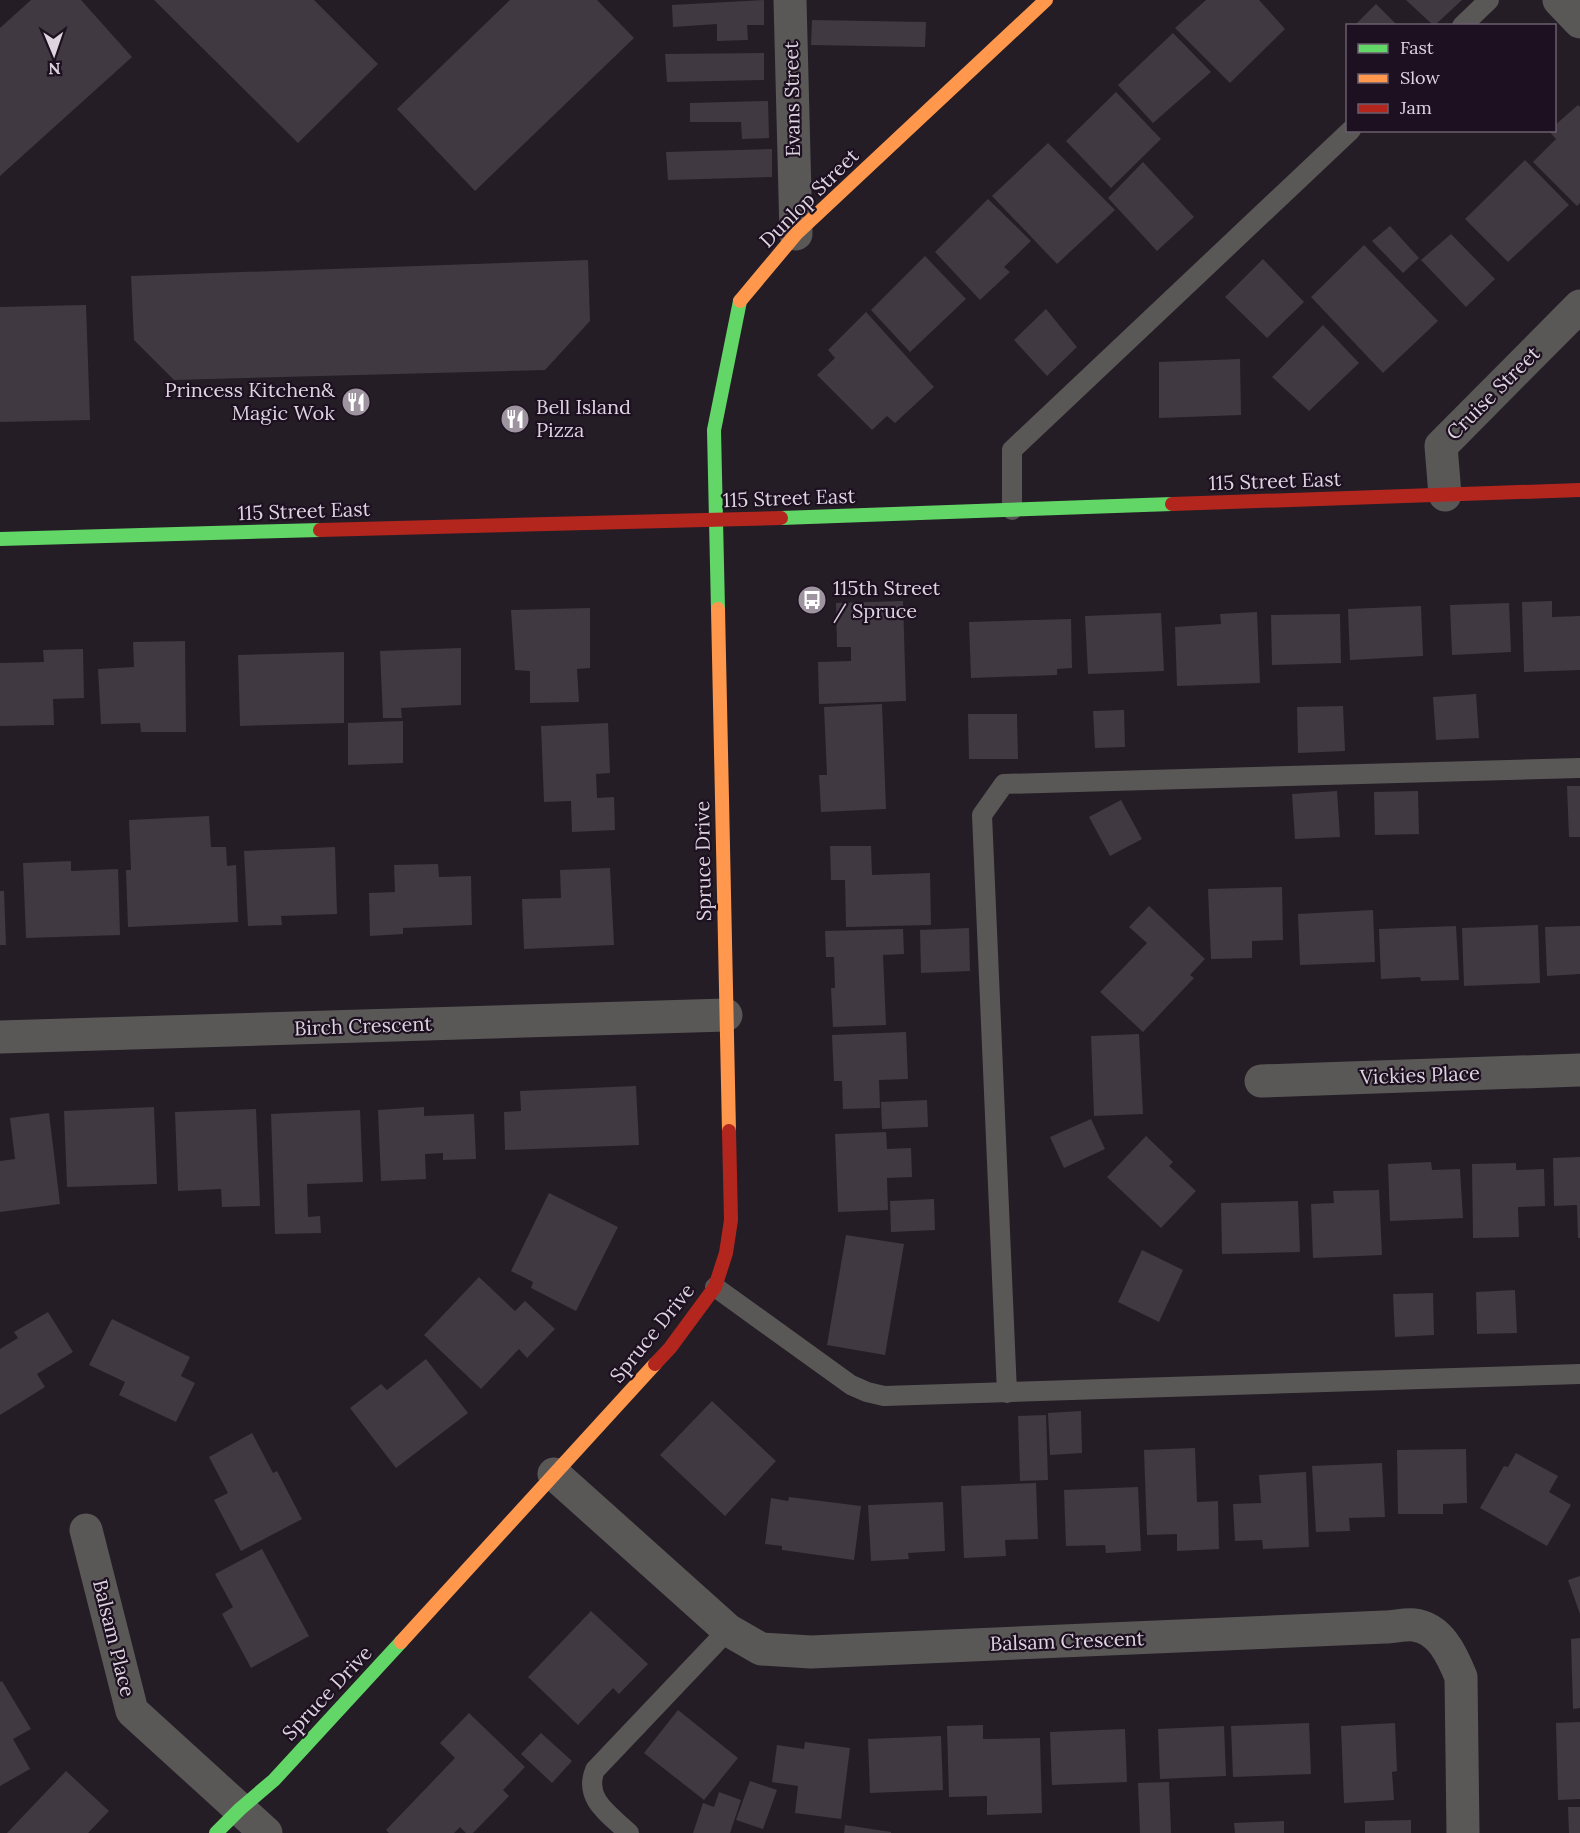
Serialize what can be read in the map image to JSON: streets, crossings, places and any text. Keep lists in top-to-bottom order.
{
  "streets": {
    "street": [
      "Evans Street",
      "Dunlop Street",
      "Cruise Street",
      "115 Street East",
      "Spruce Drive",
      "Birch Crescent",
      "Vickies Place",
      "Balsam Place",
      "Balsam Crescent"
    ]
  },
  "crossings": [
    ["Evans Street", "Dunlop Street"],
    ["Dunlop Street", "115 Street East"],
    ["Dunlop Street", "Spruce Drive"],
    ["Cruise Street", "115 Street East"],
    ["115 Street East", "Spruce Drive"],
    ["Spruce Drive", "Birch Crescent"],
    ["Spruce Drive", "Balsam Place"],
    ["Spruce Drive", "Balsam Crescent"]
  ],
  "places": {
    "restaurant": ["Princess Kitchen& Magic Wok", "Bell Island Pizza"],
    "bus stop": ["115th Street / Spruce"]
  },
  "legend": ["Fast", "Slow", "Jam"],
  "north": "bottom"
}
